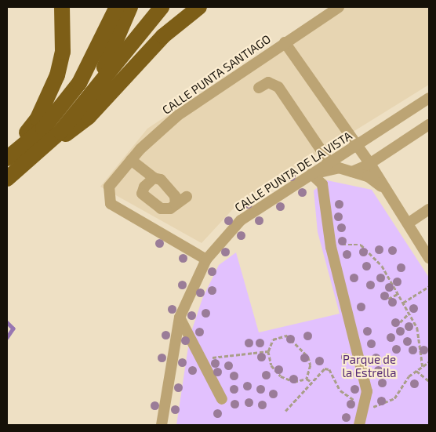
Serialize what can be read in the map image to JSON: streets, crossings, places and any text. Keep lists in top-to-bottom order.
{
  "streets": {
    "street": ["CALLE PUNTA SANTIAGO", "CALLE PUNTA DE LA VISTA"]
  },
  "crossings": [
    ["CALLE PUNTA SANTIAGO", "CALLE PUNTA DE LA VISTA"]
  ],
  "parks": ["Parque de la Estrella"]
}
